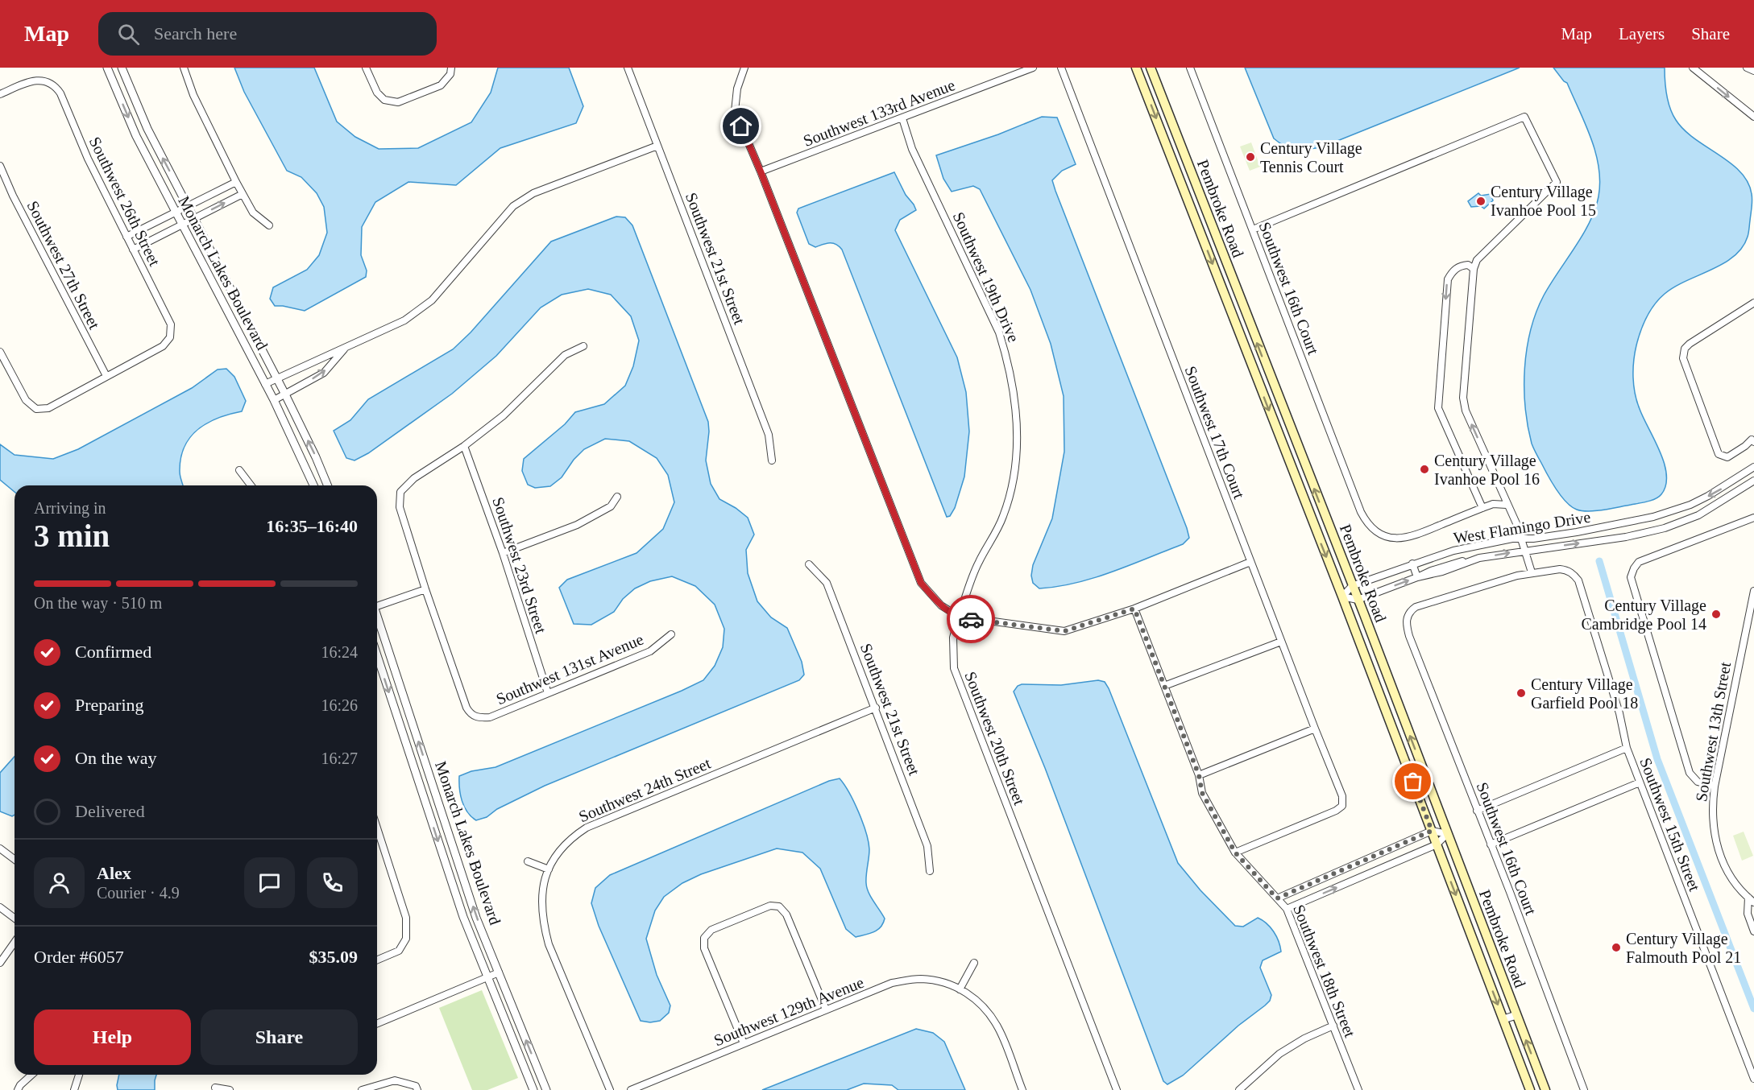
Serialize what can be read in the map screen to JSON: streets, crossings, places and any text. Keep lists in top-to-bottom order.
{
  "streets": {
    "main road": ["Pembroke Road"],
    "street": [
      "Southwest 133rd Avenue",
      "Southwest 26th Street",
      "Southwest 21st Street",
      "Southwest 27th Street",
      "Monarch Lakes Boulevard",
      "Southwest 19th Drive",
      "Southwest 16th Court",
      "Southwest 17th Court",
      "West Flamingo Drive",
      "Southwest 23rd Street",
      "Southwest 131st Avenue",
      "Southwest 13th Street",
      "Southwest 20th Street",
      "Southwest 24th Street",
      "Southwest 15th Street",
      "Southwest 18th Street",
      "Southwest 129th Avenue"
    ]
  },
  "crossings": [
    ["Southwest 133rd Avenue", "Southwest 19th Drive"],
    ["Southwest 26th Street", "Southwest 27th Street"],
    ["Pembroke Road", "West Flamingo Drive"],
    ["Southwest 21st Street", "Southwest 24th Street"],
    ["Southwest 19th Drive", "Southwest 20th Street"],
    ["Southwest 16th Court", "Southwest 15th Street"],
    ["Southwest 17th Court", "Southwest 18th Street"],
    ["Southwest 23rd Street", "Southwest 131st Avenue"]
  ],
  "places": [
    "Century Village Tennis Court",
    "Century Village Ivanhoe Pool 15",
    "Century Village Ivanhoe Pool 16",
    "Century Village Cambridge Pool 14",
    "Century Village Garfield Pool 18",
    "Century Village Falmouth Pool 21"
  ],
  "page": {
    "header": "Map",
    "search": "Search here",
    "nav": ["Map", "Layers", "Share"],
    "heading": ["3 min", "Arriving in", "16:35–16:40"],
    "panel": [
      "Alex",
      "Courier · 4.9",
      "Order #6057",
      "$35.09"
    ],
    "bar": "On the way · 510 m",
    "list": [
      ["Confirmed", "16:24"],
      ["Preparing", "16:26"],
      ["On the way", "16:27"],
      "Delivered"
    ],
    "buttons": ["Help", "Share"]
  }
}
